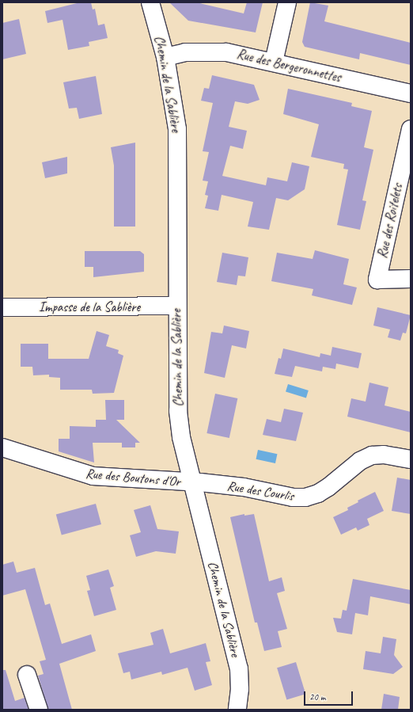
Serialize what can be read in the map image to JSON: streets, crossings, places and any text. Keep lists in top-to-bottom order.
{
  "streets": {
    "street": [
      "Rue des Bergeronnettes",
      "Chemin de la Sablière",
      "Rue des Roitelets",
      "Impasse de la Sablière",
      "Rue des Boutons d'Or",
      "Rue des Courlis"
    ]
  },
  "crossings": [
    ["Rue des Bergeronnettes", "Chemin de la Sablière"],
    ["Chemin de la Sablière", "Impasse de la Sablière"],
    ["Chemin de la Sablière", "Rue des Boutons d'Or"],
    ["Chemin de la Sablière", "Rue des Courlis"],
    ["Rue des Boutons d'Or", "Rue des Courlis"]
  ],
  "scale_bar": "20 m"
}
